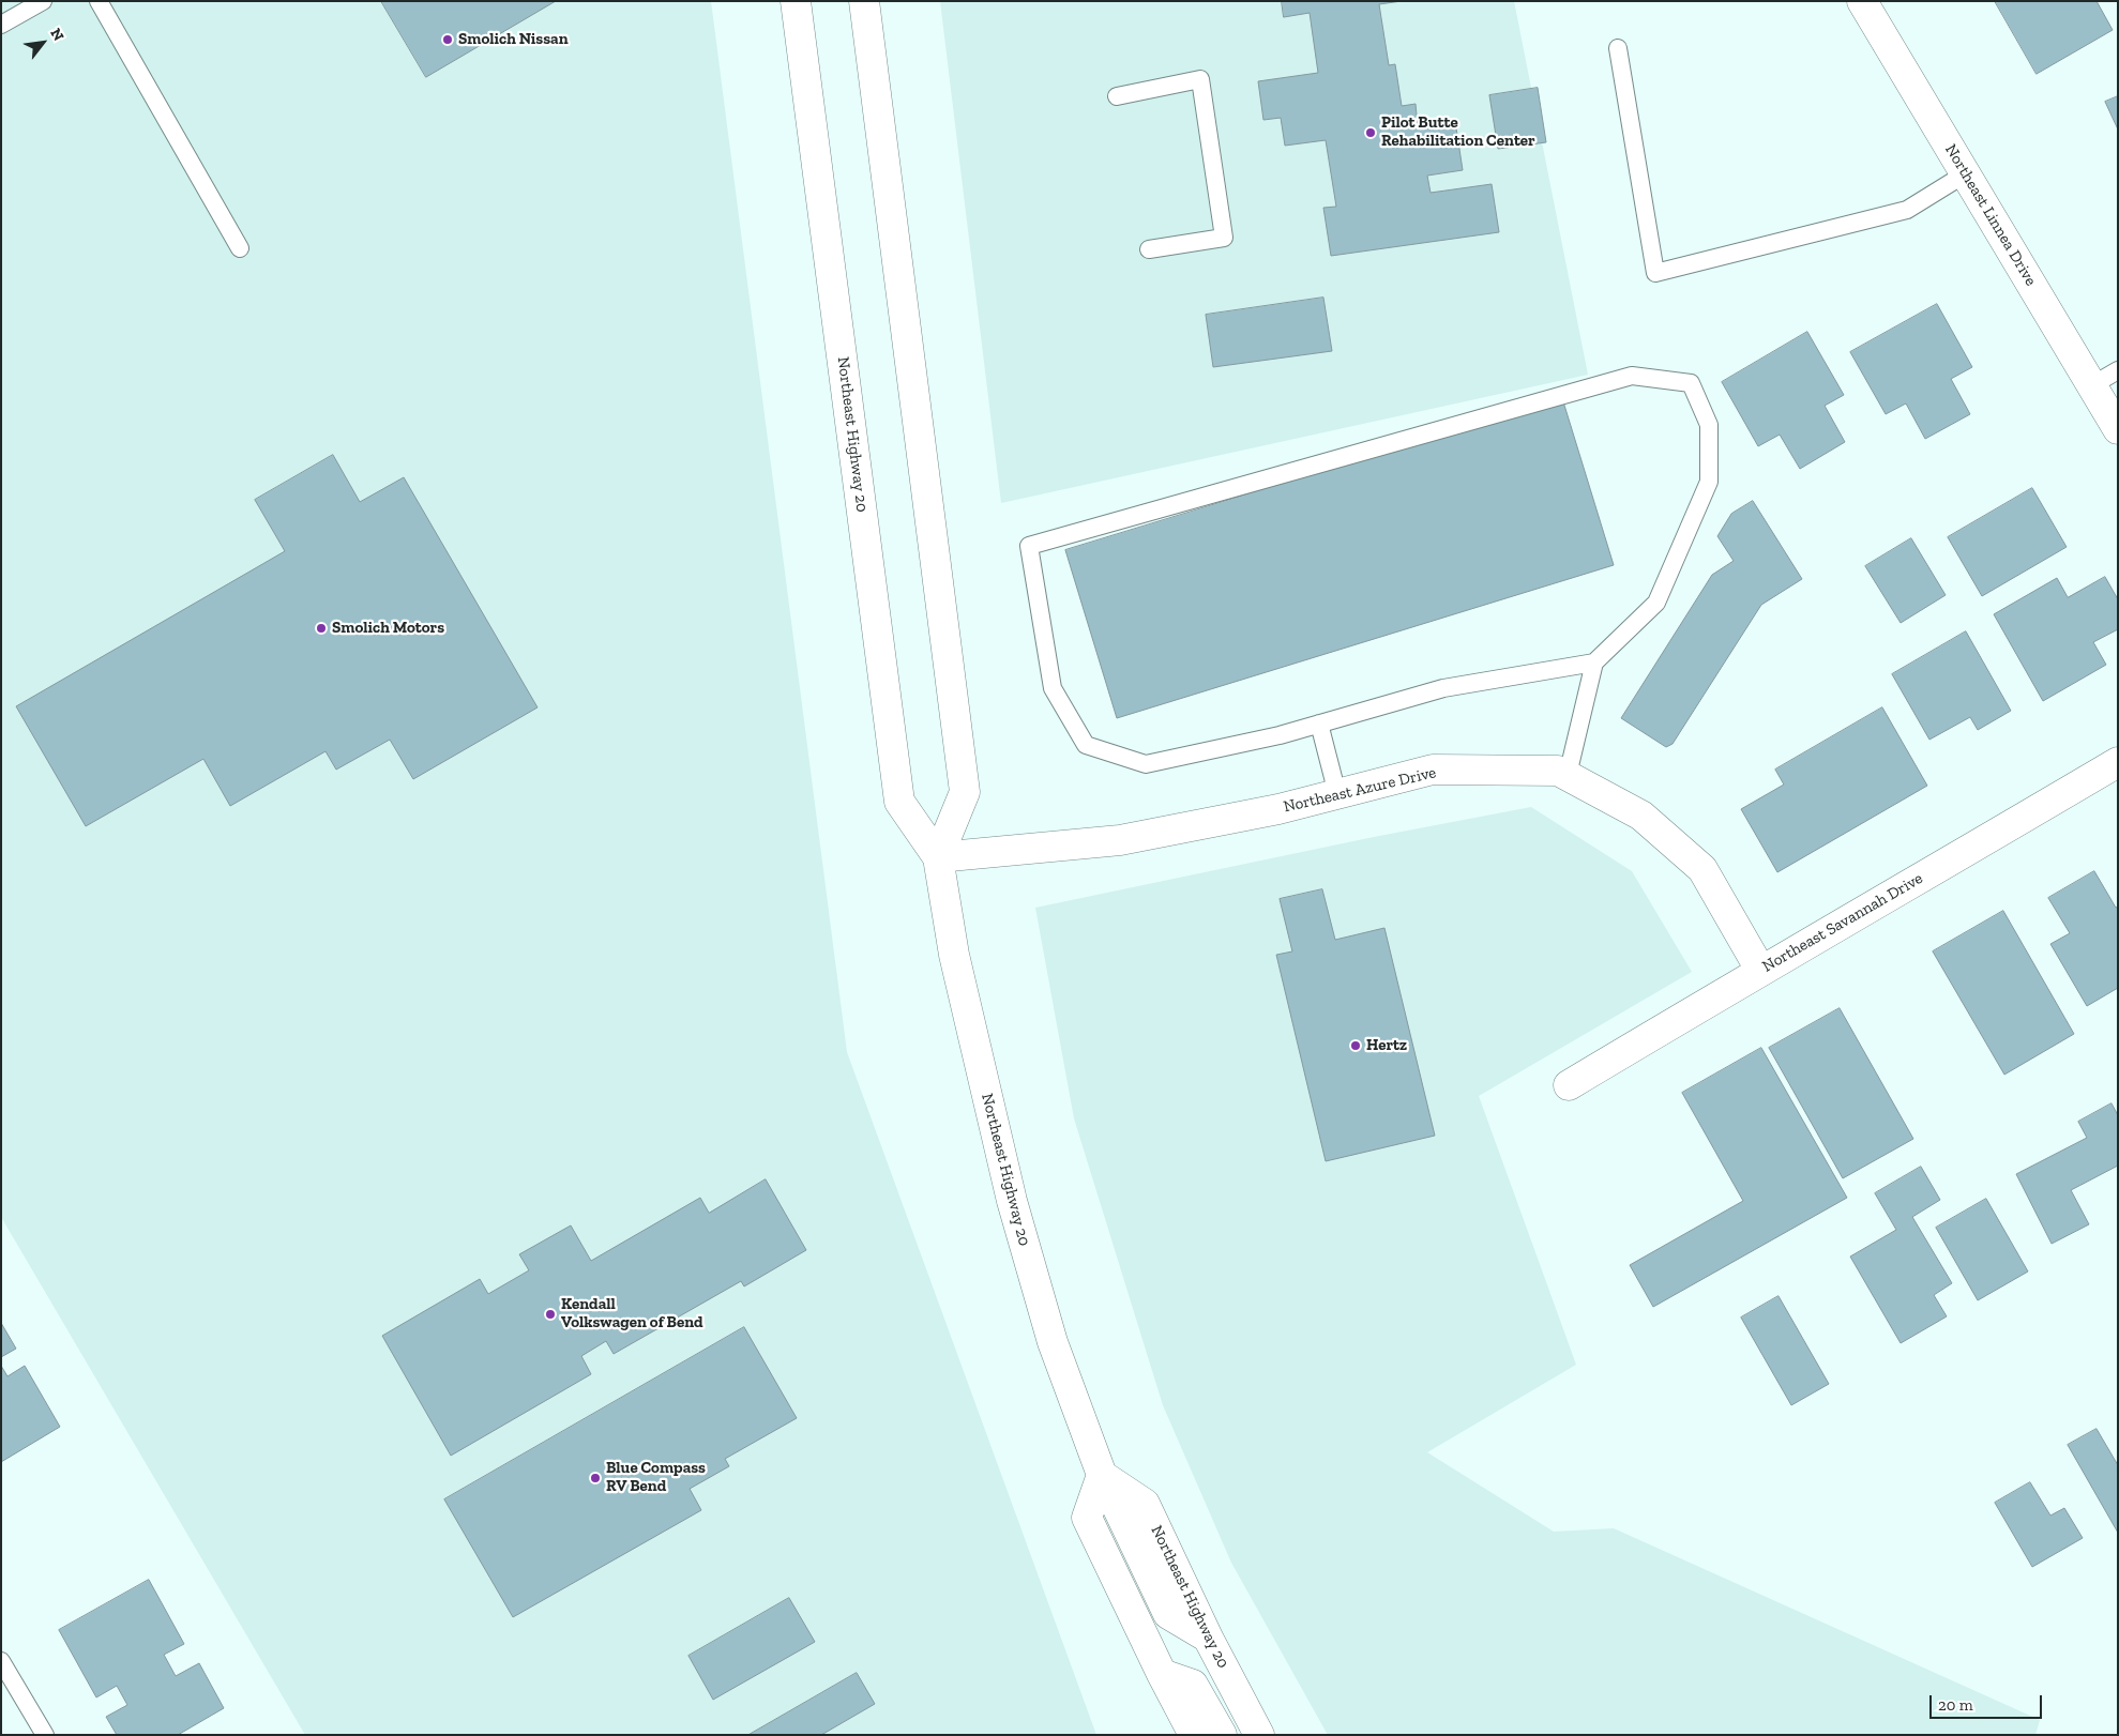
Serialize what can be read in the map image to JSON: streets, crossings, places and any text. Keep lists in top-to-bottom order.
{
  "streets": {
    "main road": [
      "Northeast Linnea Drive",
      "Northeast Highway 20",
      "Northeast Azure Drive",
      "Northeast Savannah Drive"
    ]
  },
  "crossings": [
    ["Northeast Highway 20", "Northeast Azure Drive"],
    ["Northeast Azure Drive", "Northeast Savannah Drive"]
  ],
  "places": [
    "Smolich Nissan",
    "Pilot Butte Rehabilitation Center",
    "Smolich Motors",
    "Hertz",
    "Kendall Volkswagen of Bend",
    "Blue Compass RV Bend"
  ],
  "scale_bar": "20 m",
  "north": "top right"
}
